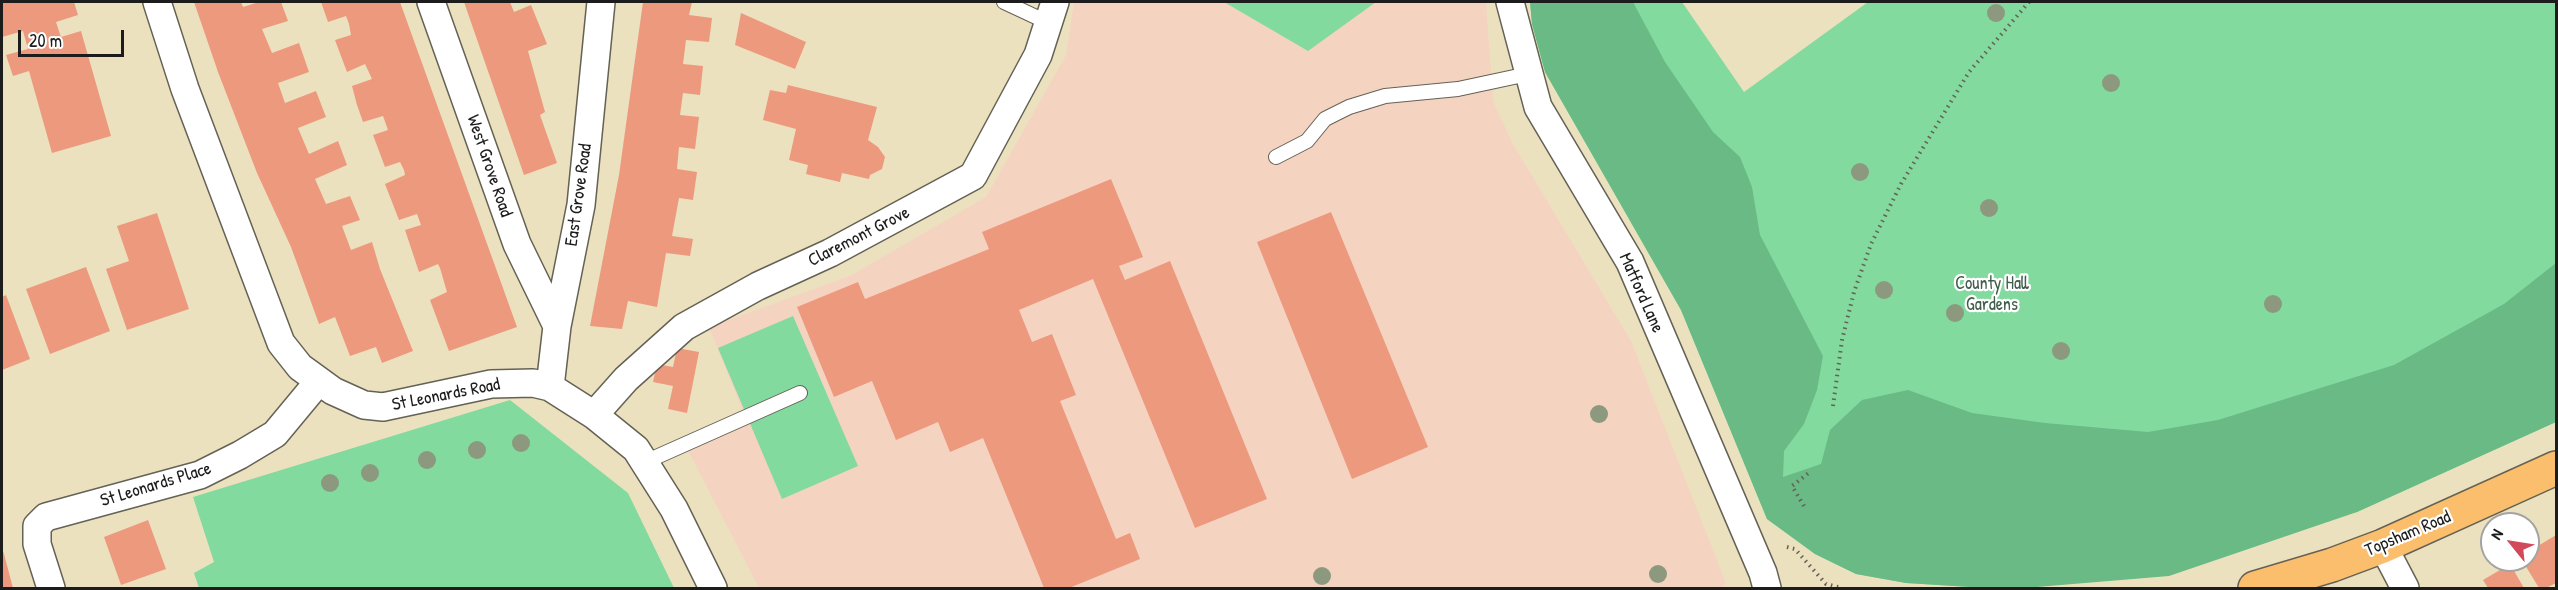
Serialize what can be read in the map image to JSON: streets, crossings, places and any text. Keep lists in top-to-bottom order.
{
  "streets": {
    "main road": ["Topsham Road"],
    "street": [
      "West Grove Road",
      "East Grove Road",
      "Claremont Grove",
      "Matford Lane",
      "St Leonards Road",
      "St Leonards Place"
    ]
  },
  "crossings": [
    ["West Grove Road", "East Grove Road"],
    ["East Grove Road", "St Leonards Road"],
    ["Claremont Grove", "St Leonards Road"],
    ["St Leonards Road", "St Leonards Place"]
  ],
  "parks": ["County Hall Gardens"],
  "scale_bar": "20 m",
  "north": "top left"
}
